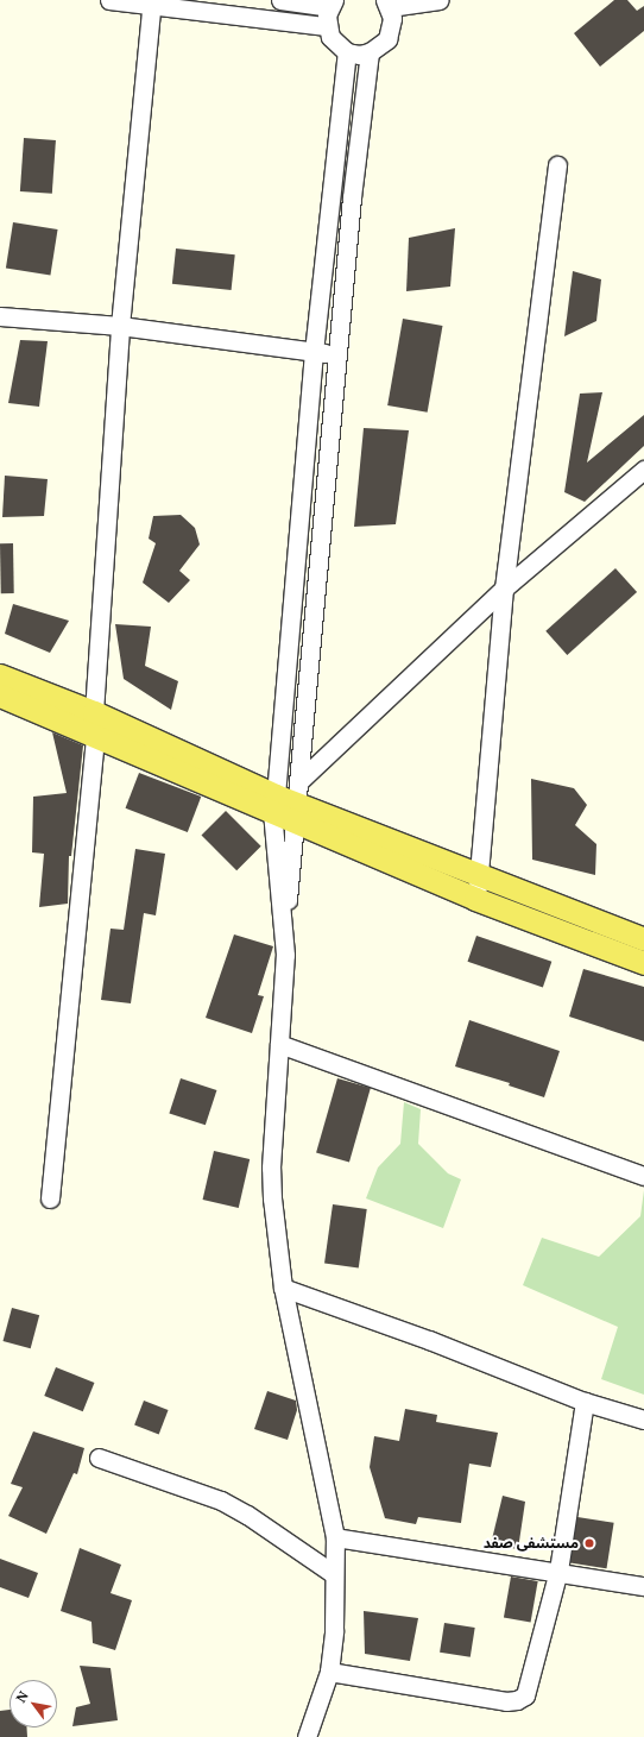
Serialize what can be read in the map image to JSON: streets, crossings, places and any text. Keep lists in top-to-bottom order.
{
  "places": ["مستشفى صفد"],
  "north": "top left"
}
